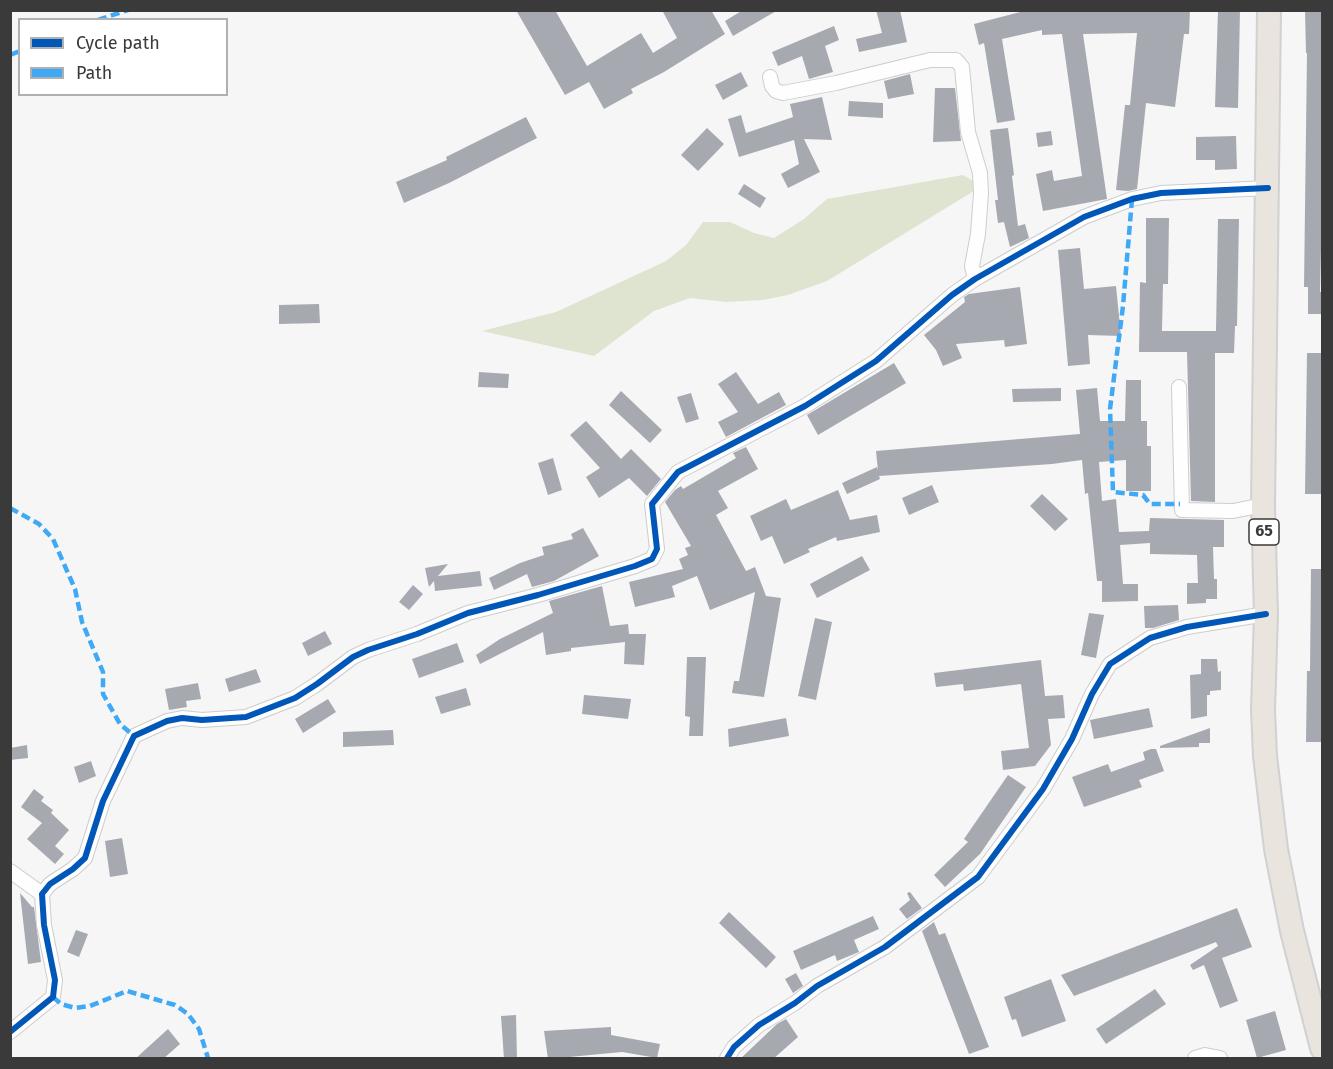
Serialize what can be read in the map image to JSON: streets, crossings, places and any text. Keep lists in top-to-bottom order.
{
  "streets": {
    "main road": ["65"]
  },
  "legend": ["Cycle path", "Path"]
}
